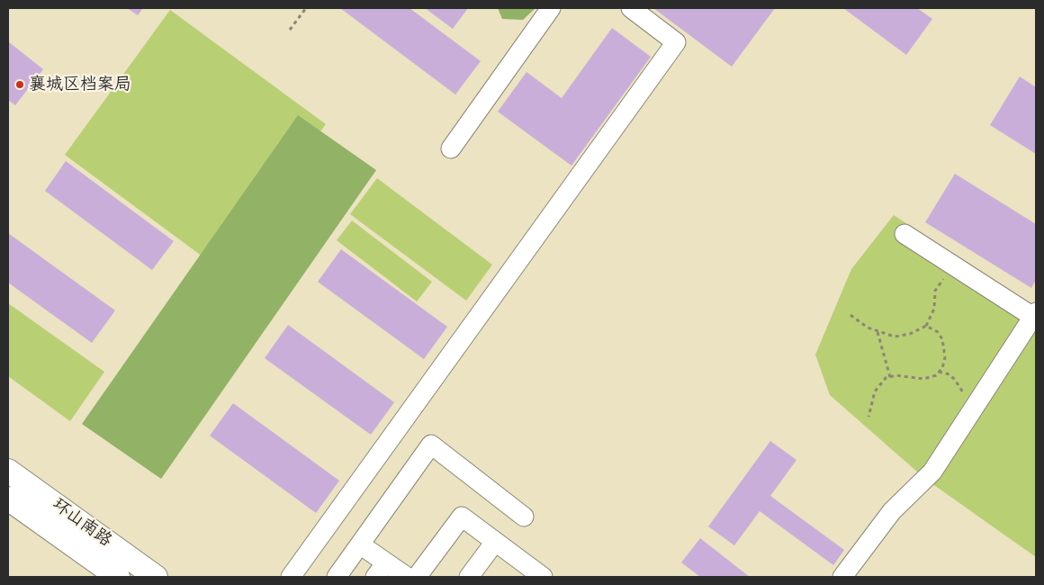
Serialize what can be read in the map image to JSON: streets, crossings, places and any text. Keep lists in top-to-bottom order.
{
  "streets": {
    "main road": ["环山南路"]
  },
  "places": ["襄城区档案局"]
}
